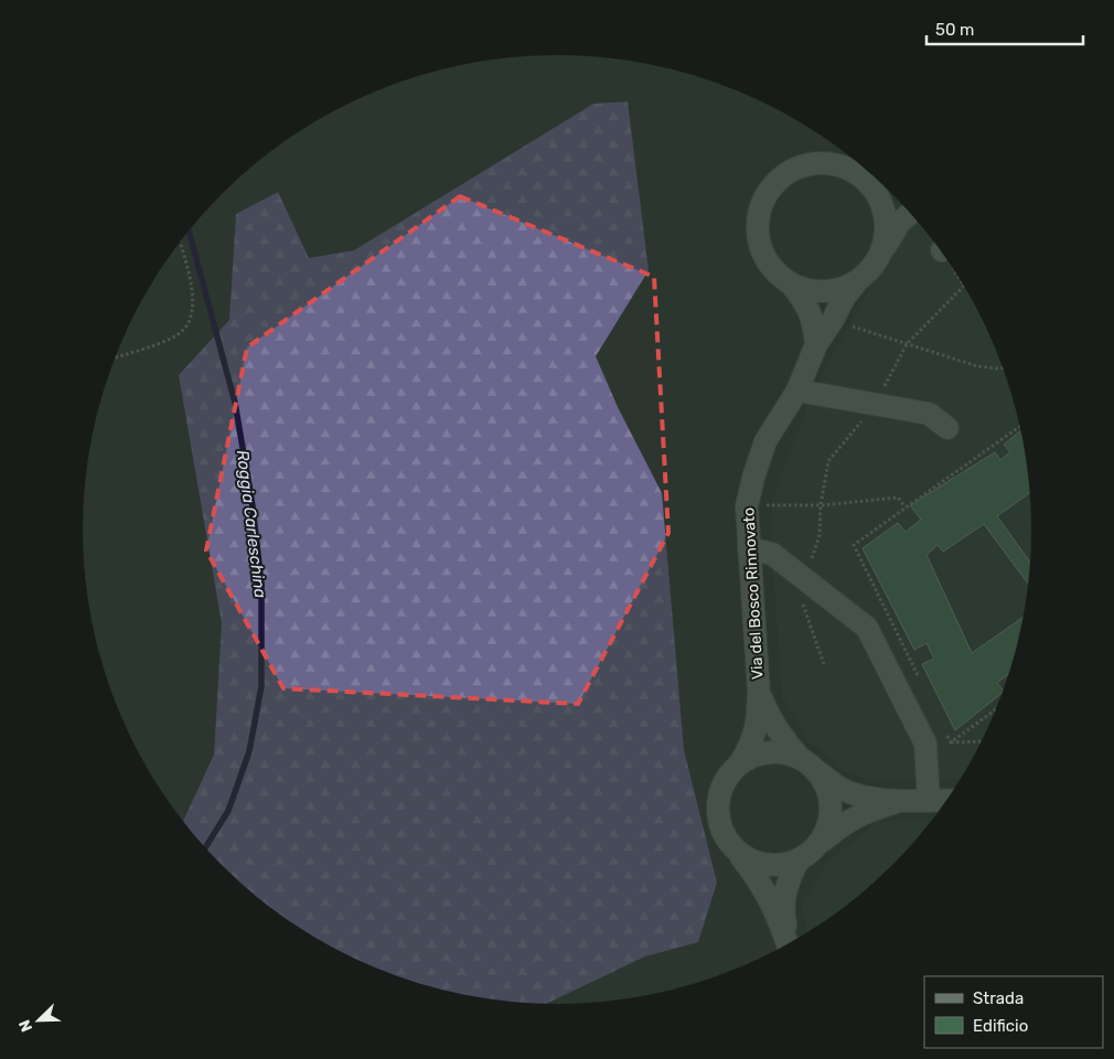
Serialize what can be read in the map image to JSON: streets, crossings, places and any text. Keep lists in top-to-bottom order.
{
  "streets": {
    "street": ["Via del Bosco Rinnovato"]
  },
  "water": ["Roggia Carleschina"],
  "legend": ["Strada", "Edificio"],
  "scale_bar": "50 m",
  "north": "bottom left"
}
